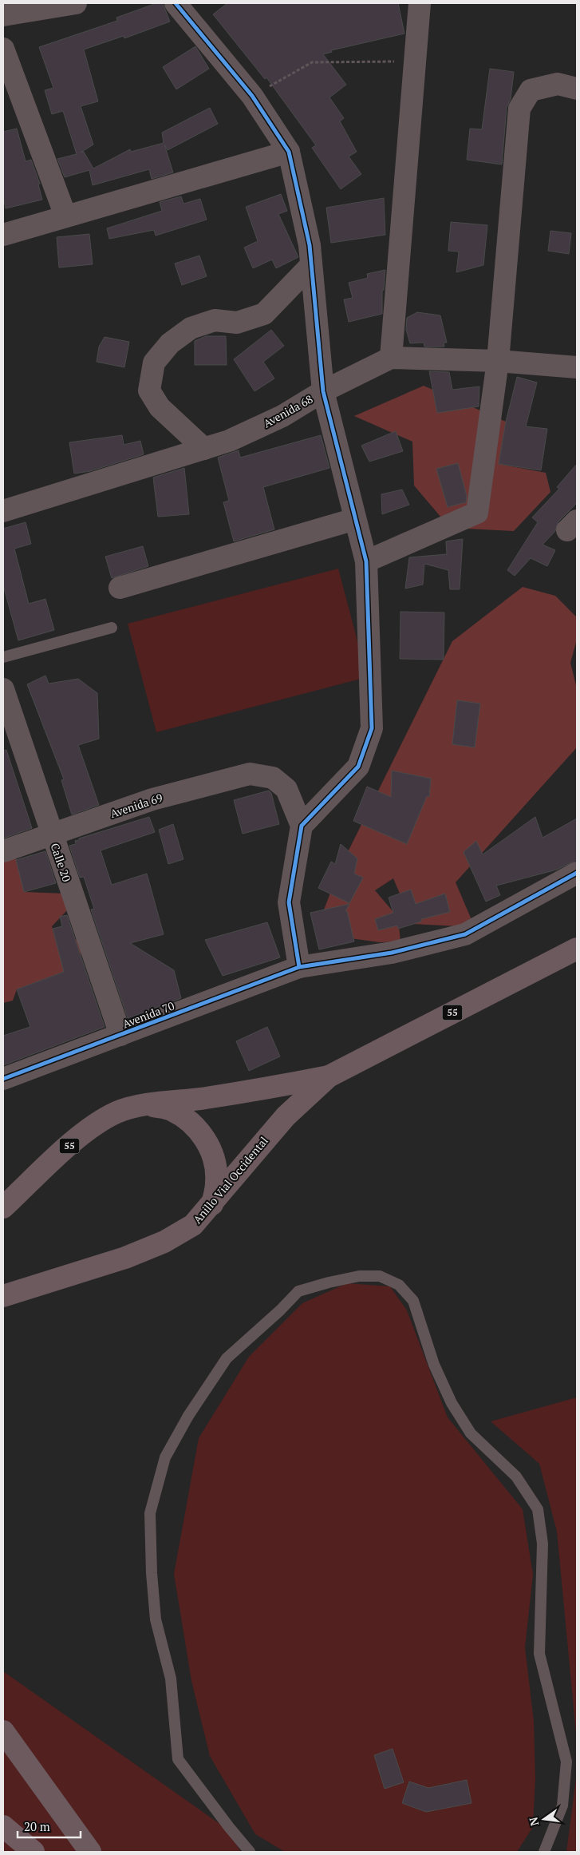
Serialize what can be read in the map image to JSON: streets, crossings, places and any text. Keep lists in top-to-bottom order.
{
  "streets": {
    "highway": ["55", "Anillo Vial Occidental"],
    "street": [
      "Avenida 68",
      "Avenida 69",
      "Calle 20",
      "Avenida 70"
    ]
  },
  "crossings": [
    ["Avenida 69", "Calle 20"],
    ["Calle 20", "Avenida 70"]
  ],
  "scale_bar": "20 m",
  "north": "left"
}
